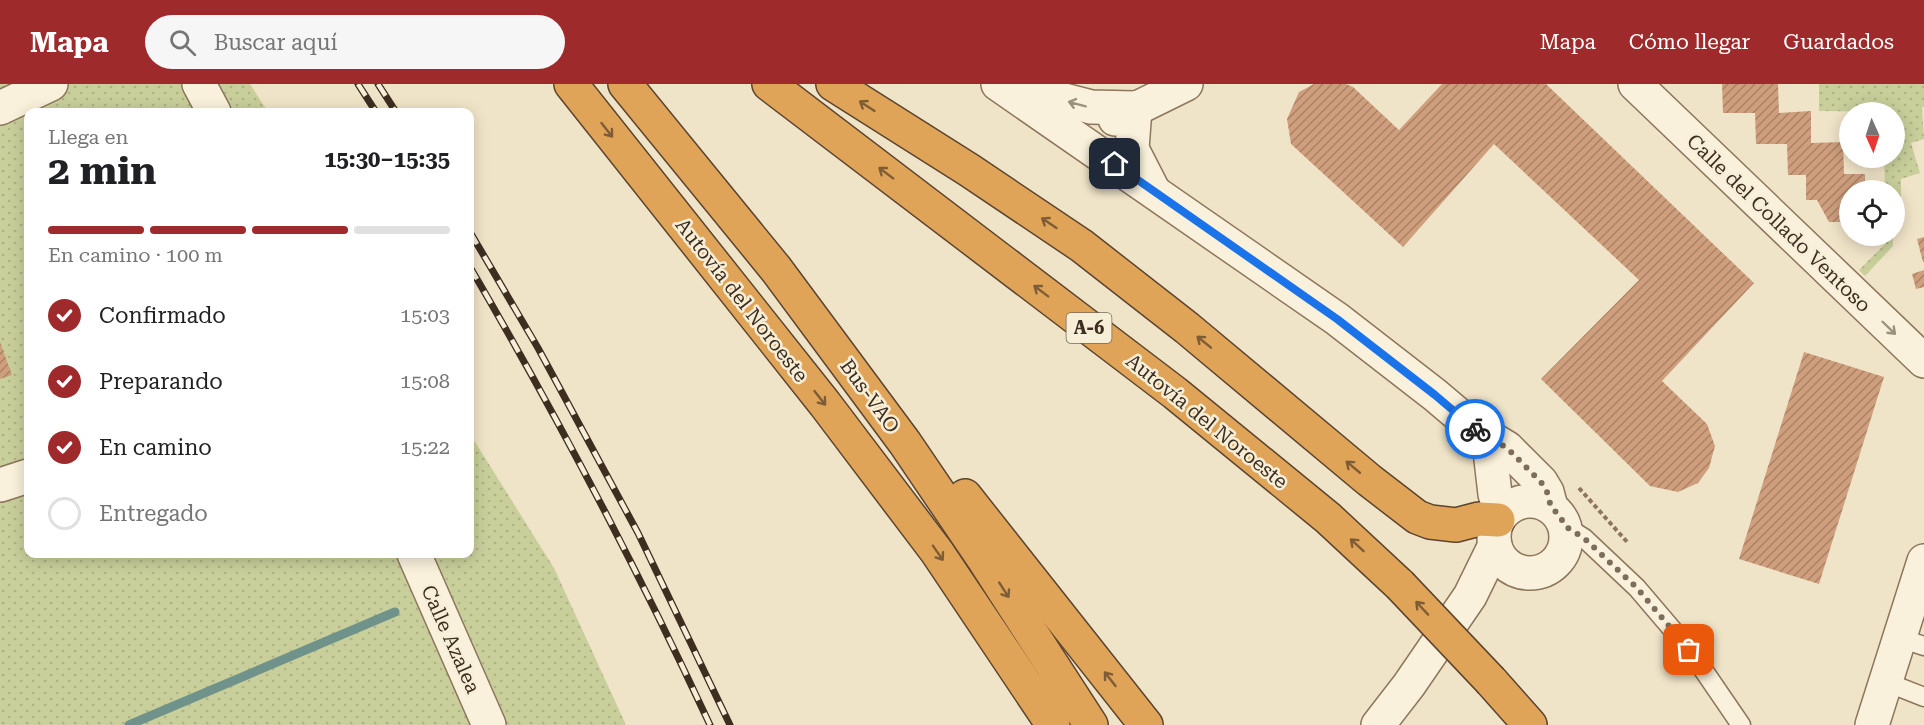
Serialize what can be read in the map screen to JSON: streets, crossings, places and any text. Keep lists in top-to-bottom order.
{
  "streets": {
    "highway": ["Autovía del Noroeste", "A-6", "Bus-VAO"],
    "street": ["Calle del Collado Ventoso", "Calle Azalea"]
  },
  "one_way": ["Calle del Collado Ventoso"],
  "north": "bottom",
  "page": {
    "header": "Mapa",
    "search": "Buscar aquí",
    "nav": ["Mapa", "Cómo llegar", "Guardados"],
    "heading": ["2 min", "Llega en", "15:30–15:35"],
    "bar": "En camino · 100 m",
    "list": [
      ["Confirmado", "15:03"],
      ["Preparando", "15:08"],
      ["En camino", "15:22"],
      "Entregado"
    ]
  }
}
